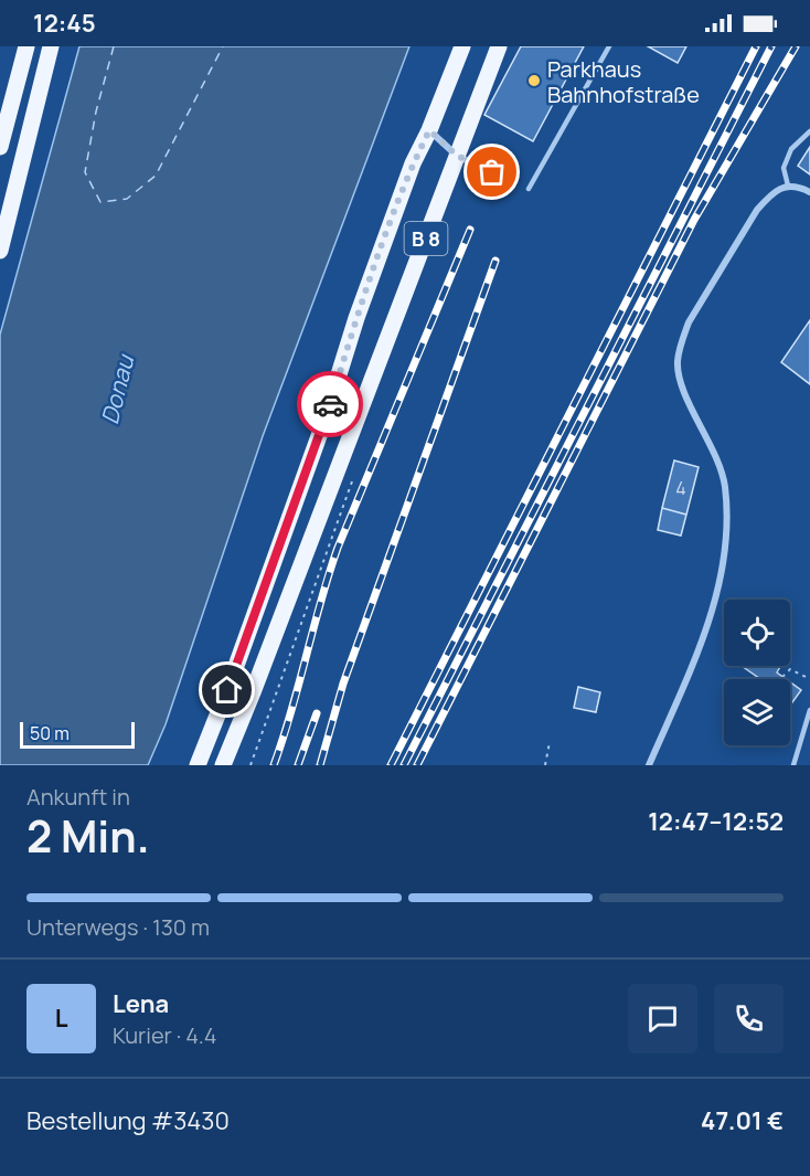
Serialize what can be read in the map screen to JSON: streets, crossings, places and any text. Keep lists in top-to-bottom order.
{
  "streets": {
    "main road": ["B 8"]
  },
  "water": ["Donau"],
  "places": ["Parkhaus Bahnhofstraße"],
  "house_numbers": ["4"],
  "scale_bar": "50 m",
  "page": {
    "status": "12:45",
    "scale": "50 m",
    "heading": ["2 Min.", "Ankunft in", "12:47–12:52"],
    "panel": [
      "Lena",
      "Kurier · 4.4",
      "Bestellung #3430",
      "47.01 €"
    ],
    "bar": "Unterwegs · 130 m",
    "round": "L"
  }
}
